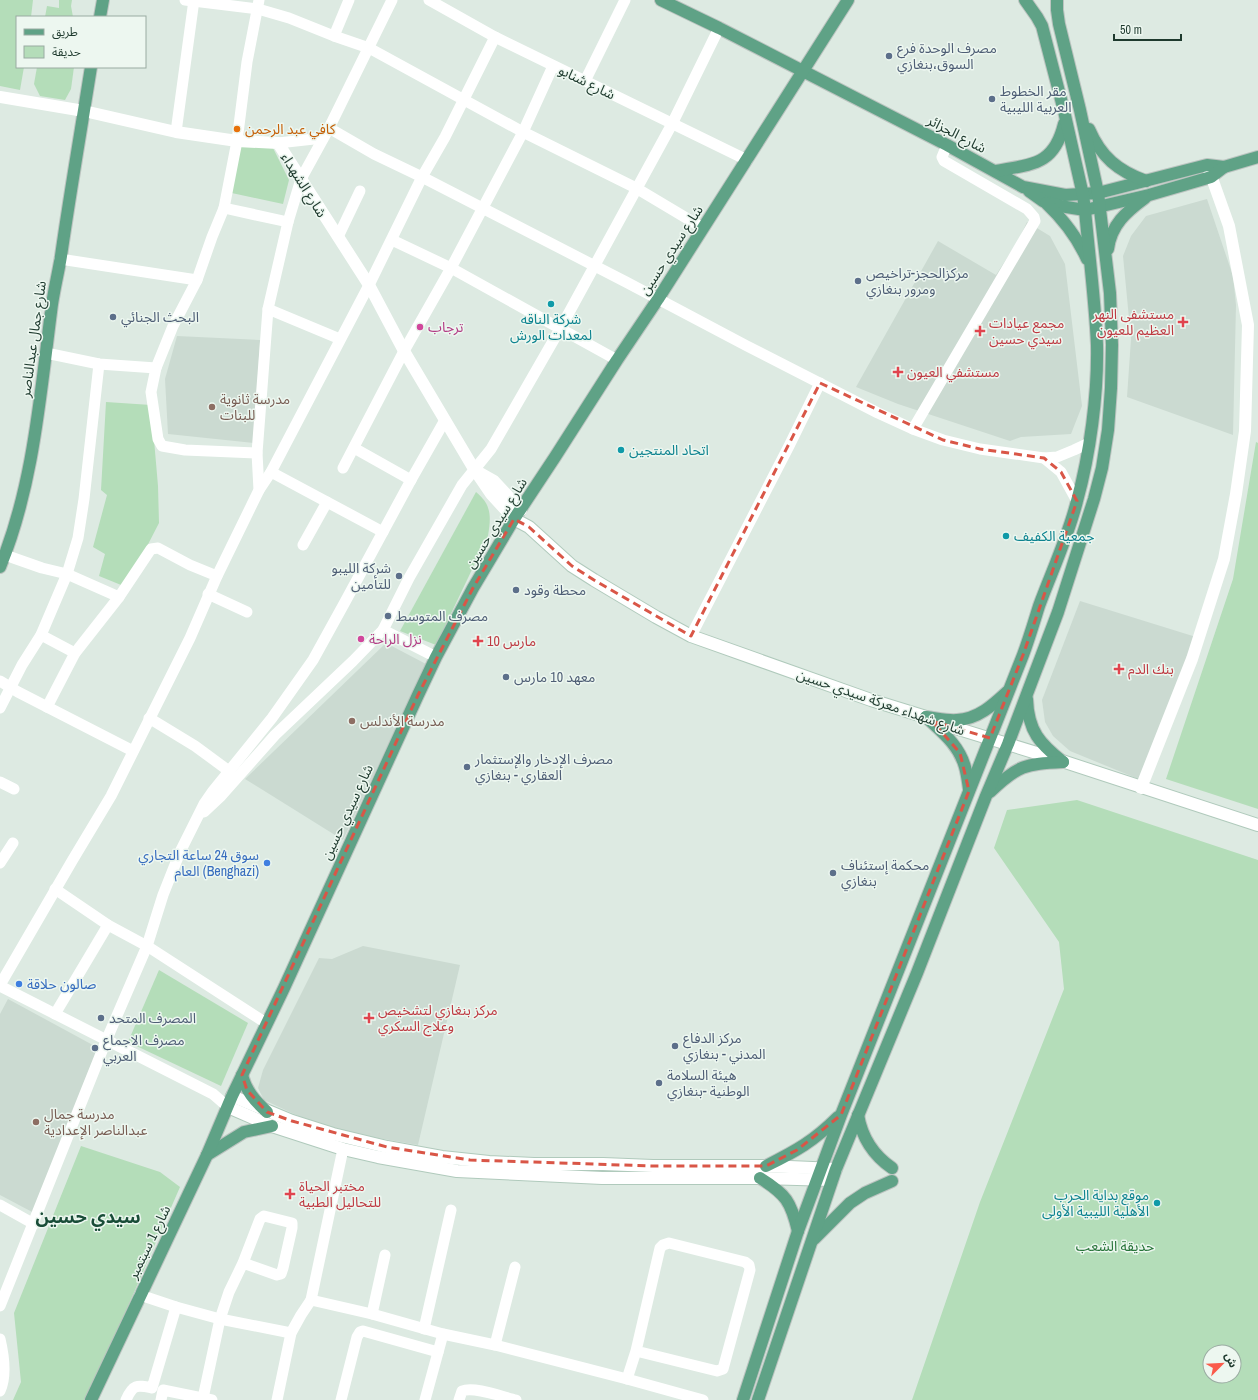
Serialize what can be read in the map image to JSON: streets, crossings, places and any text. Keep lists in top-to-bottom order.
{
  "streets": {
    "main road": [
      "شارع الجزائر",
      "شارع الشهداء",
      "شارع سيدي حسين",
      "شارع جمال عبدالناصر",
      "شارع شهداء معركة سيدي حسين",
      "شارع 1 سبتمبر"
    ],
    "street": ["شارع شنابو"]
  },
  "crossings": [
    ["شارع شنابو", "شارع سيدي حسين"],
    ["شارع الجزائر", "شارع سيدي حسين"],
    ["شارع الشهداء", "شارع سيدي حسين"],
    ["شارع الشهداء", "شارع جمال عبدالناصر"],
    ["شارع الشهداء", "شارع شهداء معركة سيدي حسين"],
    ["شارع سيدي حسين", "شارع شهداء معركة سيدي حسين"],
    ["شارع سيدي حسين", "شارع 1 سبتمبر"]
  ],
  "districts": ["سيدي حسين"],
  "parks": ["حديقة الشعب"],
  "places": {
    "other": [
      "مصرف الوحدة فرع السوق،بنغازي",
      "مقر الخطوط العربية الليبية",
      "كافي عبد الرحمن",
      "مركزالحجز-تراخيص ومرور بنغازي",
      "شركة الناقه لمعدات الورش",
      "البحث الجنائي",
      "ترجاب",
      "مدرسة ثانوية للبنات",
      "اتحاد المنتجين",
      "جمعية الكفيف",
      "شركة الليبو للتأمين",
      "محطة وقود",
      "مصرف المتوسط",
      "نزل الراحة",
      "معهد 10 مارس",
      "مدرسة الأندلس",
      "مصرف الإدخار والإستثمار العقاري - بنغازي",
      "سوق 24 ساعة التجاري العام (Benghazi)",
      "محكمة إستئناف بنغازي",
      "صالون حلاقة",
      "المصرف المتحد",
      "مركز الدفاع المدني - بنغازي",
      "مصرف الاجماع العربي",
      "هيئة السلامة الوطنية -بنغازي",
      "مدرسة جمال عبدالناصر الإعدادية",
      "موقع بداية الحرب الأهلية الليبية الأولى"
    ],
    "health": [
      "مستشفى النهر العظيم للعيون",
      "مجمع عيادات سيدي حسين",
      "مستشفي العيون",
      "10 مارس",
      "بنك الدم",
      "مركز بنغازي لتشخيص وعلاج السكري",
      "مختبر الحياة للتحاليل الطبية"
    ]
  },
  "legend": ["طريق", "حديقة"],
  "scale_bar": "50 m",
  "north": "top right"
}
